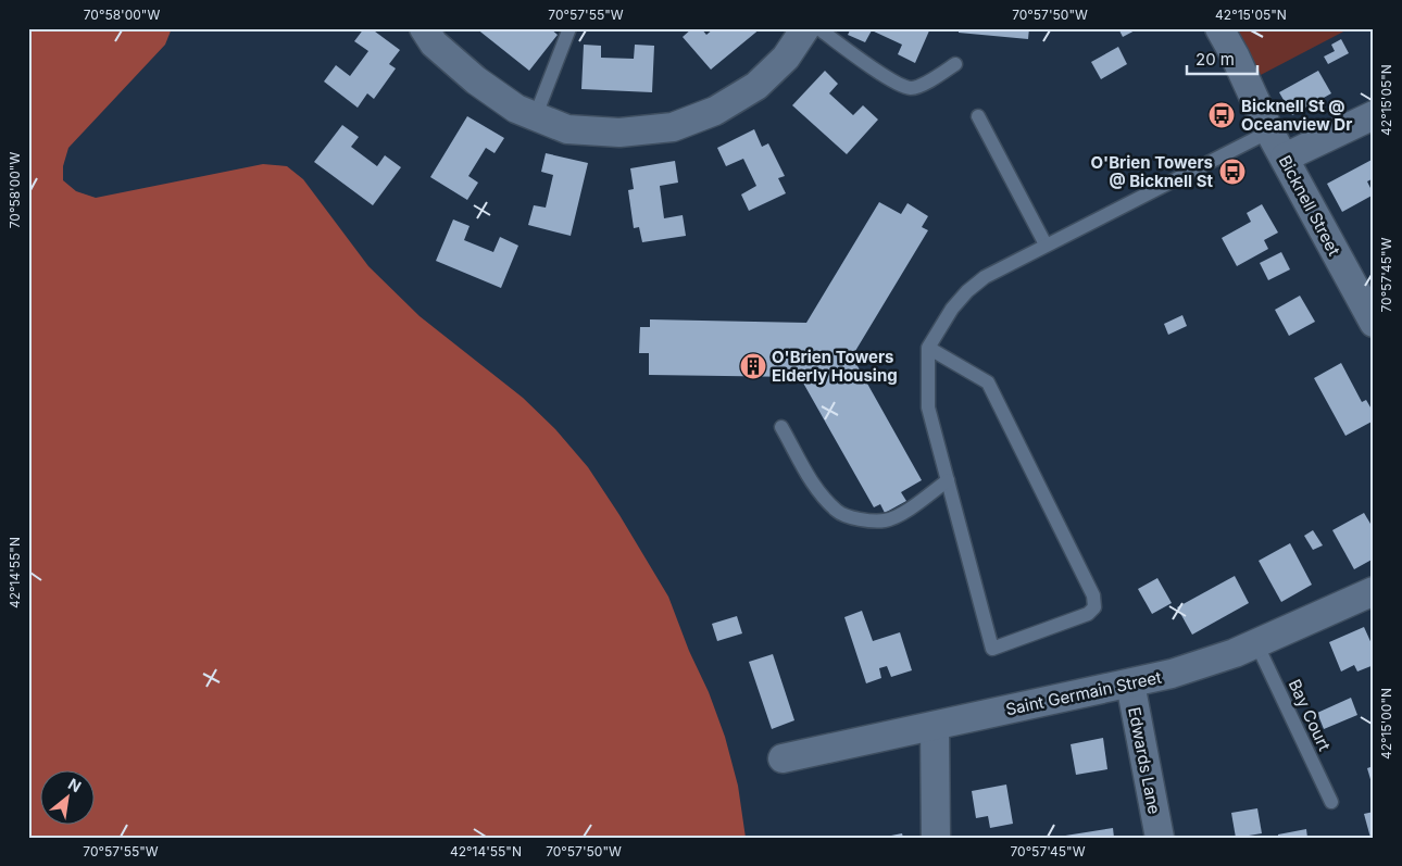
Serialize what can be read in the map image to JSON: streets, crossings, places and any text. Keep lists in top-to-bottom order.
{
  "streets": {
    "street": ["Bicknell Street", "Saint Germain Street", "Edwards Lane"],
    "lane": ["Bay Court"]
  },
  "crossings": [
    ["Saint Germain Street", "Bay Court"],
    ["Saint Germain Street", "Edwards Lane"]
  ],
  "places": {
    "bus stop": ["Bicknell St @ Oceanview Dr", "O'Brien Towers @ Bicknell St"],
    "building": ["O'Brien Towers Elderly Housing"]
  },
  "scale_bar": "20 m",
  "north": "top right",
  "coordinates": [
    "70°58'00\"W",
    "70°57'55\"W",
    "70°57'50\"W",
    "42°15'05\"N",
    "70°57'45\"W",
    "42°14'55\"N",
    "42°15'00\"N"
  ]
}
